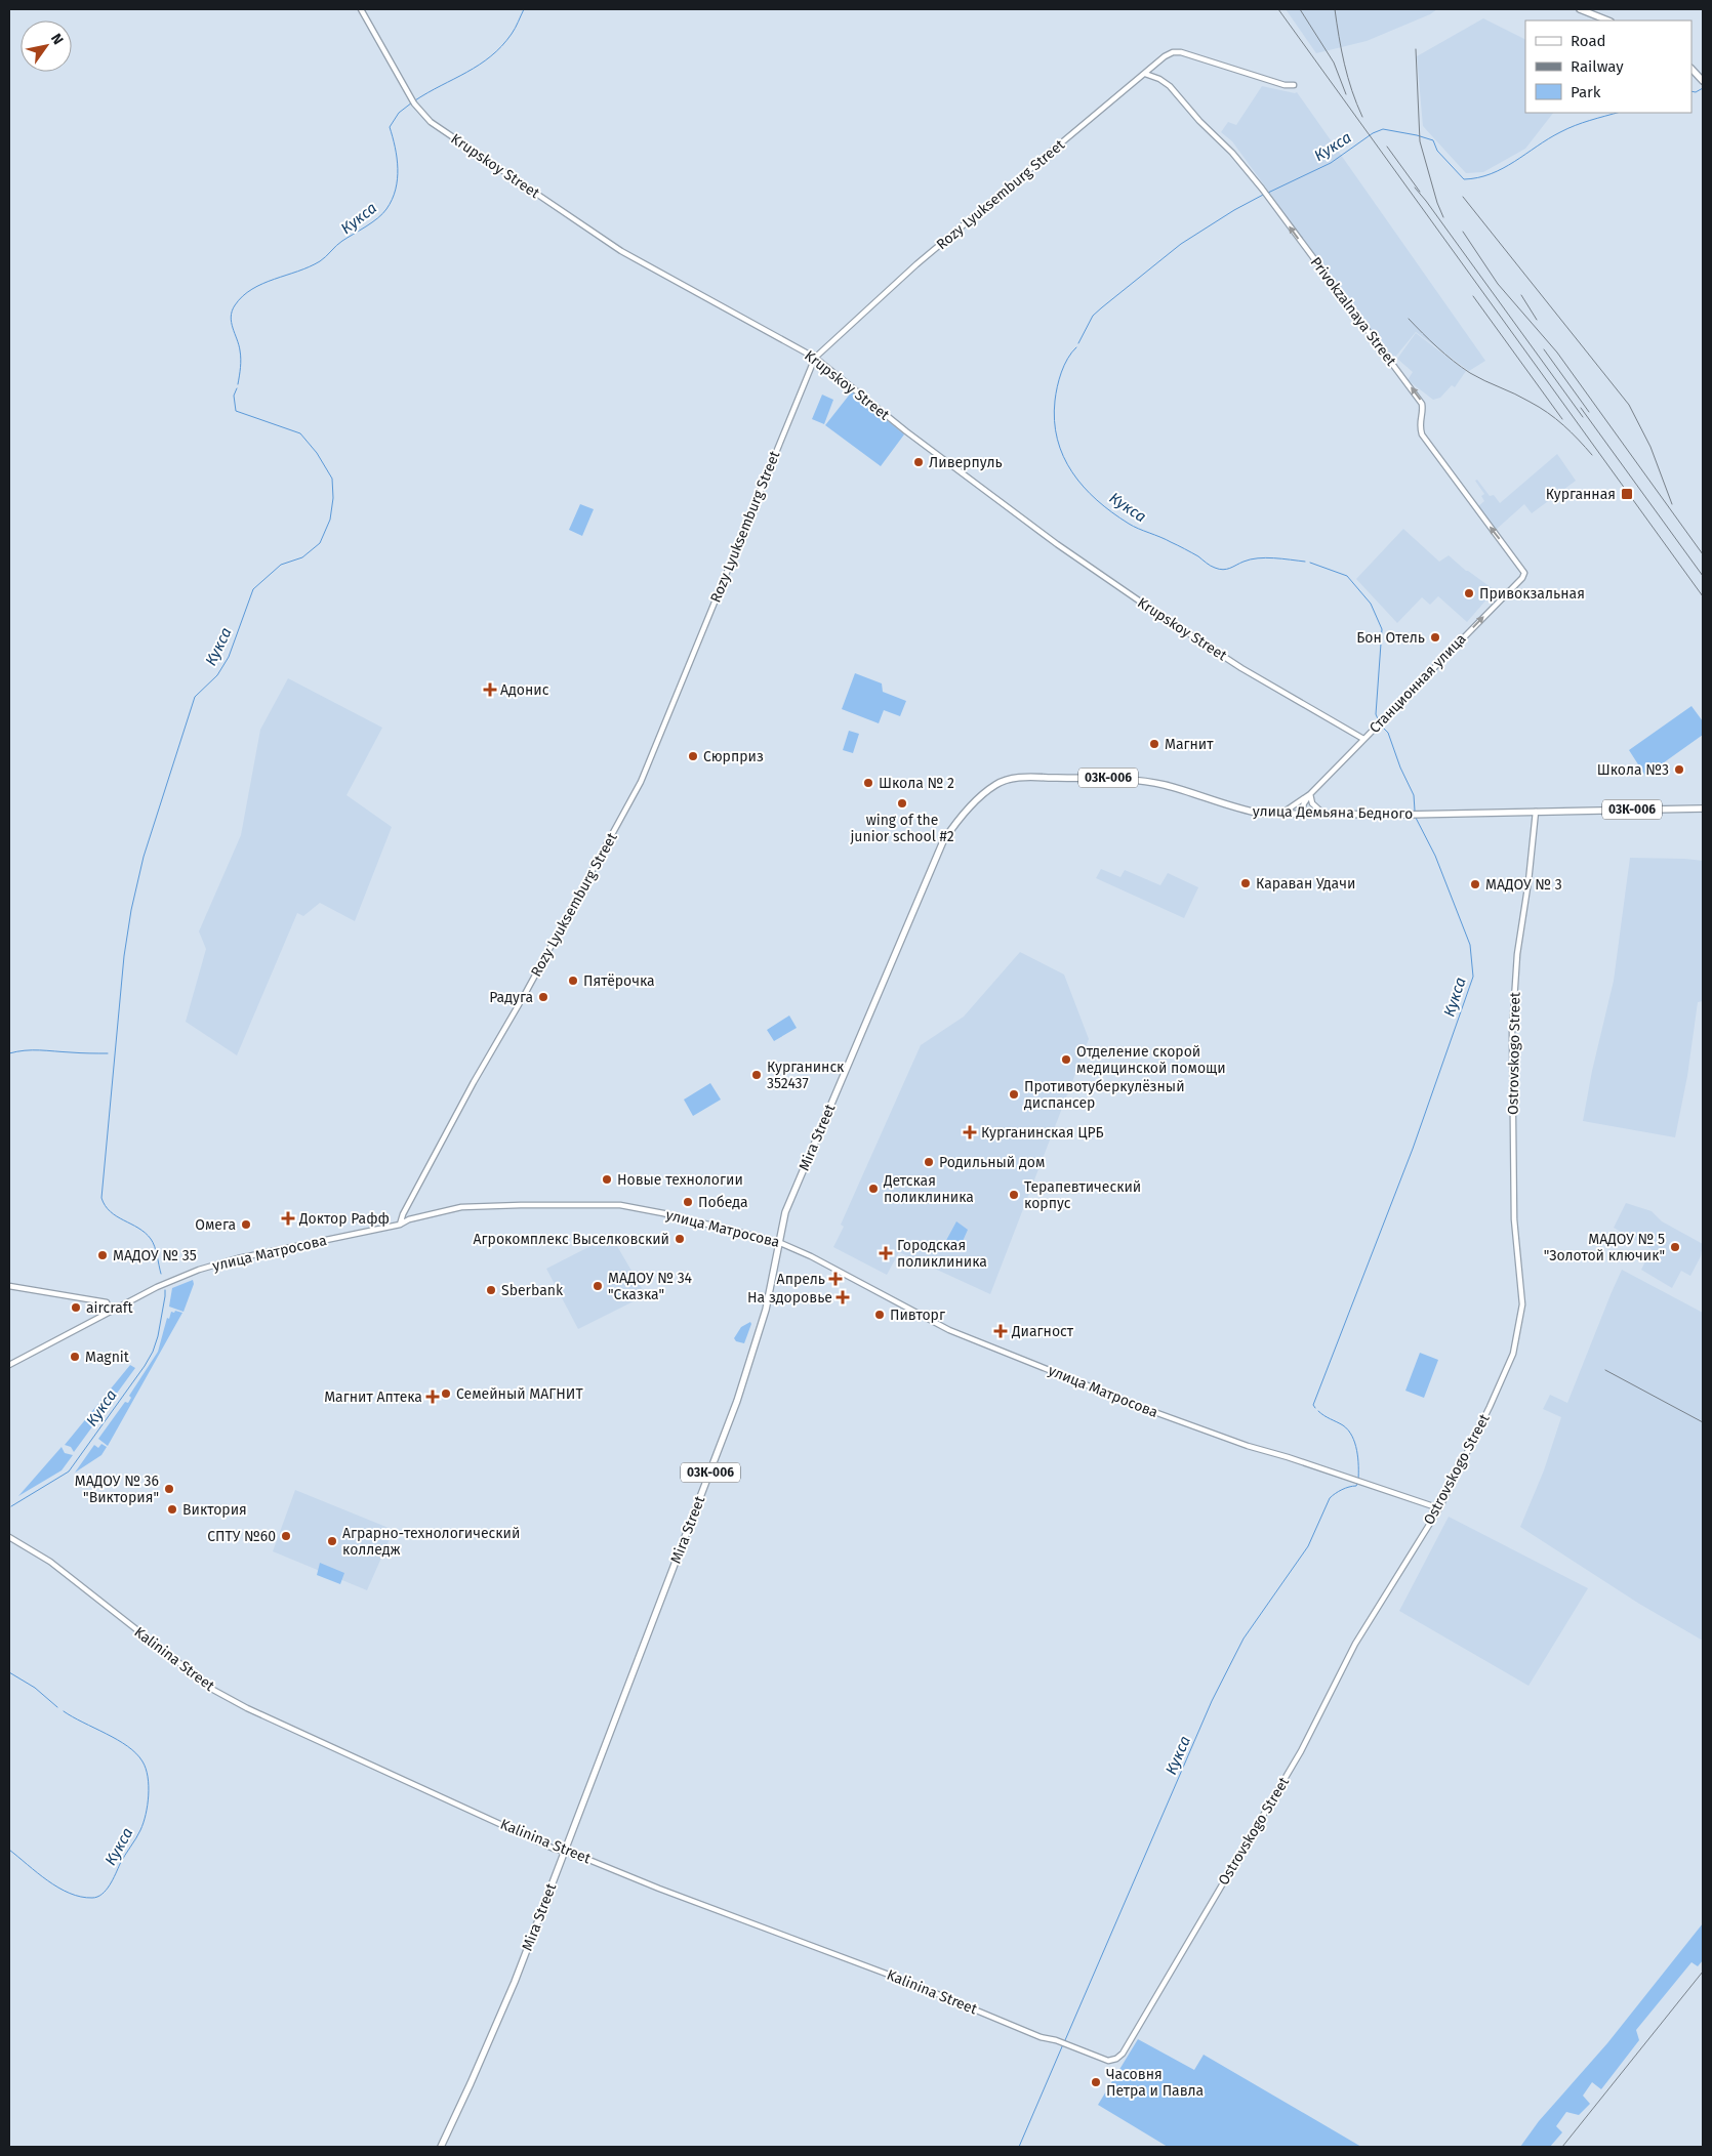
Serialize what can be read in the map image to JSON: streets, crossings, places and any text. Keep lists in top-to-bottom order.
{
  "streets": {
    "main road": ["03К-006", "улица Демьяна Бедного", "Mira Street"],
    "street": [
      "Krupskoy Street",
      "Rozy Lyuksemburg Street",
      "Privokzalnaya Street",
      "Станционная улица",
      "Ostrovskogo Street",
      "улица Матросова",
      "Kalinina Street"
    ]
  },
  "crossings": [
    ["Krupskoy Street", "Rozy Lyuksemburg Street"],
    ["Krupskoy Street", "Станционная улица"],
    ["Rozy Lyuksemburg Street", "Privokzalnaya Street"],
    ["Rozy Lyuksemburg Street", "улица Матросова"],
    ["Privokzalnaya Street", "Станционная улица"],
    ["Станционная улица", "улица Демьяна Бедного"],
    ["улица Демьяна Бедного", "Ostrovskogo Street"],
    ["улица Демьяна Бедного", "Mira Street"],
    ["Ostrovskogo Street", "улица Матросова"],
    ["Ostrovskogo Street", "Kalinina Street"],
    ["Mira Street", "улица Матросова"],
    ["Mira Street", "Kalinina Street"]
  ],
  "one_way": ["Privokzalnaya Street", "Станционная улица"],
  "water": ["Кукса"],
  "places": {
    "other": [
      "Ливерпуль",
      "Привокзальная",
      "Бон Отель",
      "Магнит",
      "Сюрприз",
      "Школа №3",
      "Школа № 2",
      "wing of the junior school #2",
      "Караван Удачи",
      "МАДОУ № 3",
      "Пятёрочка",
      "Радуга",
      "Отделение скорой медицинской помощи",
      "Курганинск 352437",
      "Противотуберкулёзный диспансер",
      "Родильный дом",
      "Новые технологии",
      "Детская поликлиника",
      "Терапевтический корпус",
      "Победа",
      "Омега",
      "Агрокомплекс Выселковский",
      "МАДОУ № 5 \"Золотой ключик\"",
      "МАДОУ № 35",
      "МАДОУ № 34 \"Сказка\"",
      "Sberbank",
      "aircraft",
      "Пивторг",
      "Magnit",
      "Семейный МАГНИТ",
      "МАДОУ № 36 \"Виктория\"",
      "Виктория",
      "СПТУ №60",
      "Аграрно-технологический колледж",
      "Часовня Петра и Павла"
    ],
    "transit": ["Курганная"],
    "health": [
      "Адонис",
      "Курганинская ЦРБ",
      "Доктор Рафф",
      "Городская поликлиника",
      "Апрель",
      "На здоровье",
      "Диагност",
      "Магнит Аптека"
    ]
  },
  "legend": ["Road", "Railway", "Park"],
  "north": "top right"
}
